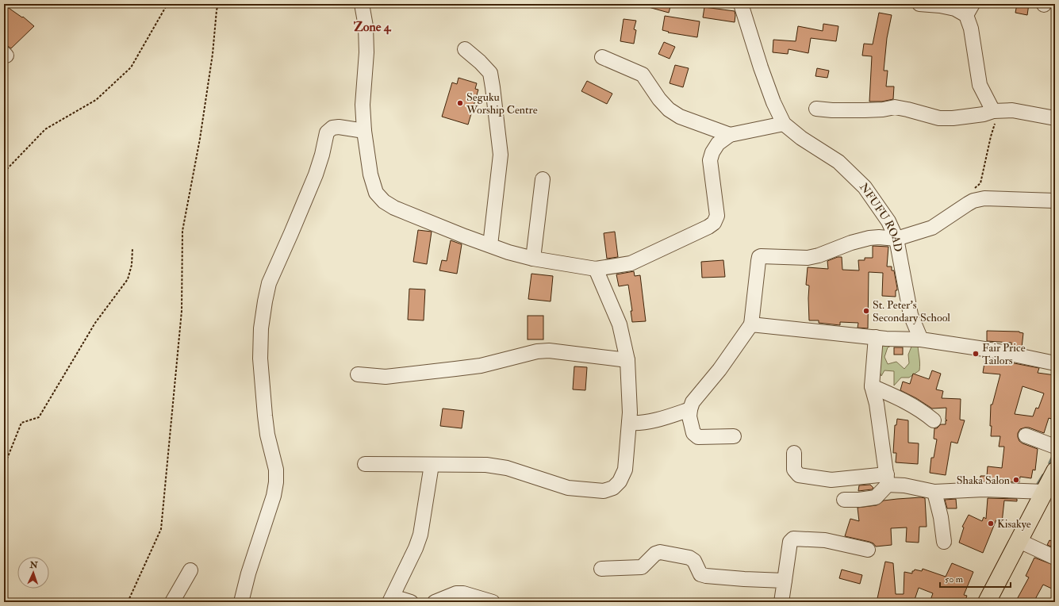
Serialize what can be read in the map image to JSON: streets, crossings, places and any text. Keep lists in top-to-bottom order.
{
  "streets": {
    "street": ["NFUFU ROAD"]
  },
  "districts": ["Zone 4"],
  "places": [
    "Seguku Worship Centre",
    "St. Peter's Secondary School",
    "Fair Price Tailors",
    "Shaka Salon",
    "Kisakye"
  ],
  "scale_bar": "50 m",
  "north": "top"
}
